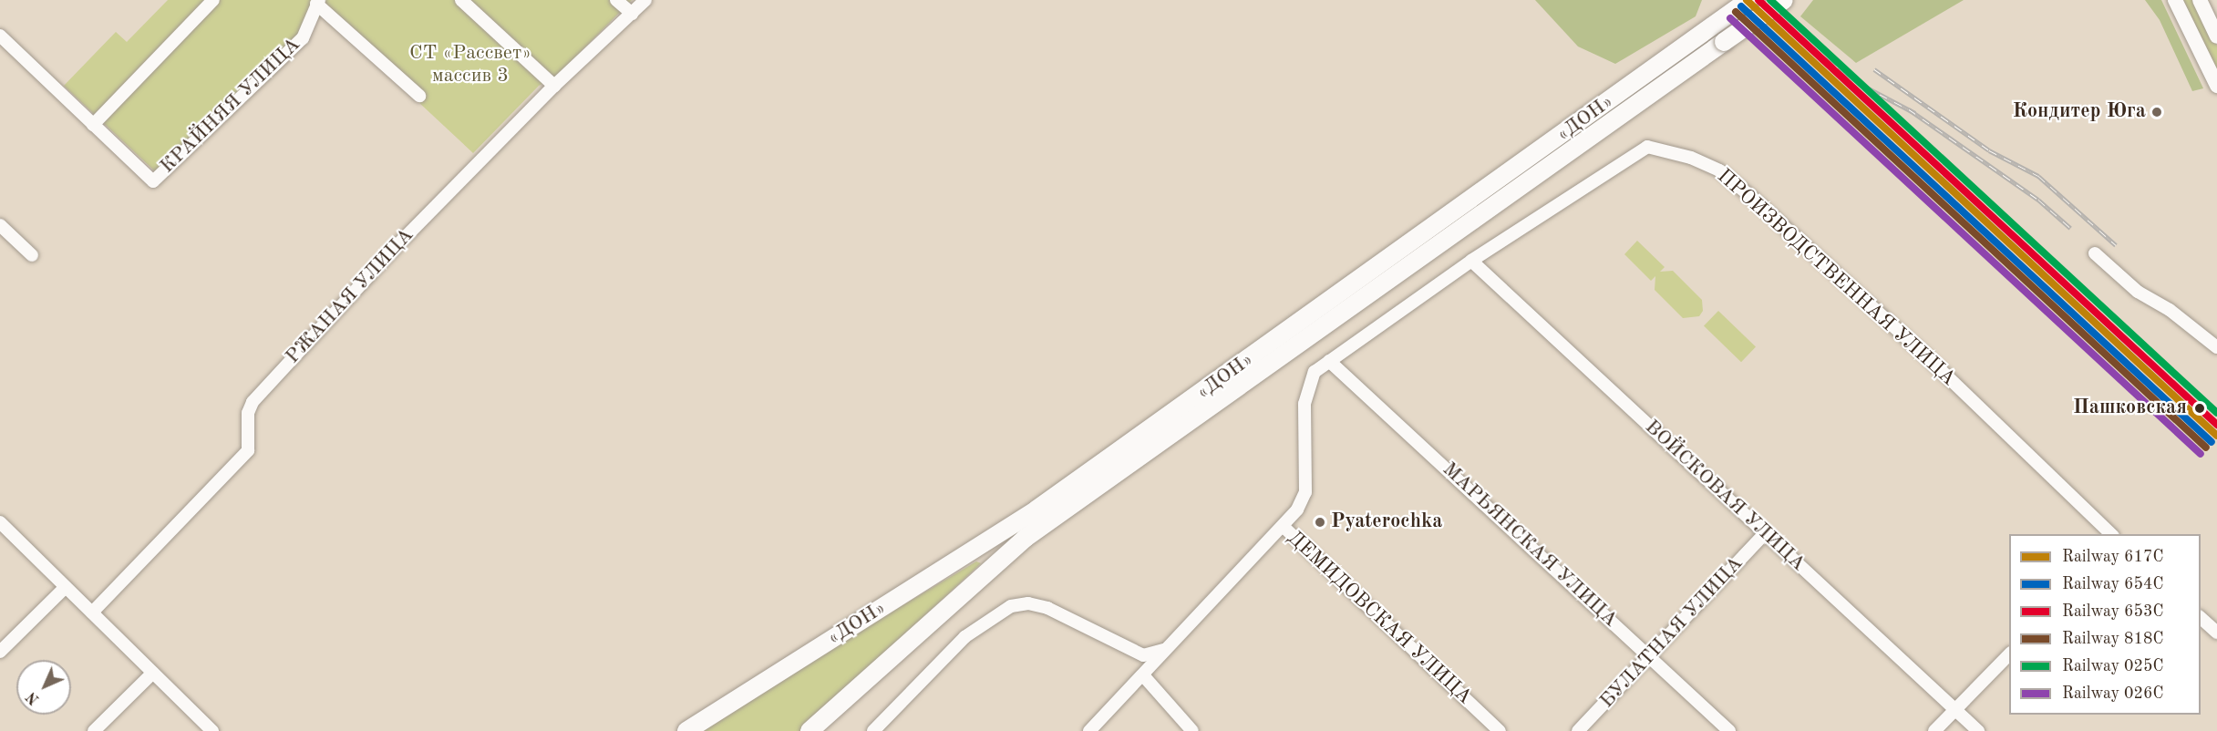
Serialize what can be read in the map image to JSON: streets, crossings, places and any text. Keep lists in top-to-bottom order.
{
  "streets": {
    "highway": ["«ДОН»"],
    "street": [
      "КРАЙНЯЯ УЛИЦА",
      "ПРОИЗВОДСТВЕННАЯ УЛИЦА",
      "РЖАНАЯ УЛИЦА",
      "ВОЙСКОВАЯ УЛИЦА",
      "МАРЬЯНСКАЯ УЛИЦА",
      "ДЕМИДОВСКАЯ УЛИЦА",
      "БУЛАТНАЯ УЛИЦА"
    ]
  },
  "crossings": [
    ["ПРОИЗВОДСТВЕННАЯ УЛИЦА", "ВОЙСКОВАЯ УЛИЦА"],
    ["ПРОИЗВОДСТВЕННАЯ УЛИЦА", "МАРЬЯНСКАЯ УЛИЦА"],
    ["ПРОИЗВОДСТВЕННАЯ УЛИЦА", "ДЕМИДОВСКАЯ УЛИЦА"],
    ["ВОЙСКОВАЯ УЛИЦА", "БУЛАТНАЯ УЛИЦА"],
    ["МАРЬЯНСКАЯ УЛИЦА", "БУЛАТНАЯ УЛИЦА"]
  ],
  "parks": ["СТ «Рассвет» массив 3"],
  "places": ["Кондитер Юга", "Пашковская", "Pyaterochka"],
  "lines": [
    "rail line 617C",
    "rail line 653С",
    "rail line 025С",
    "rail line 654С",
    "rail line 818С",
    "rail line 026С"
  ],
  "legend": [
    "Railway 617C",
    "Railway 654С",
    "Railway 653С",
    "Railway 818С",
    "Railway 025С",
    "Railway 026С"
  ],
  "north": "bottom left"
}
